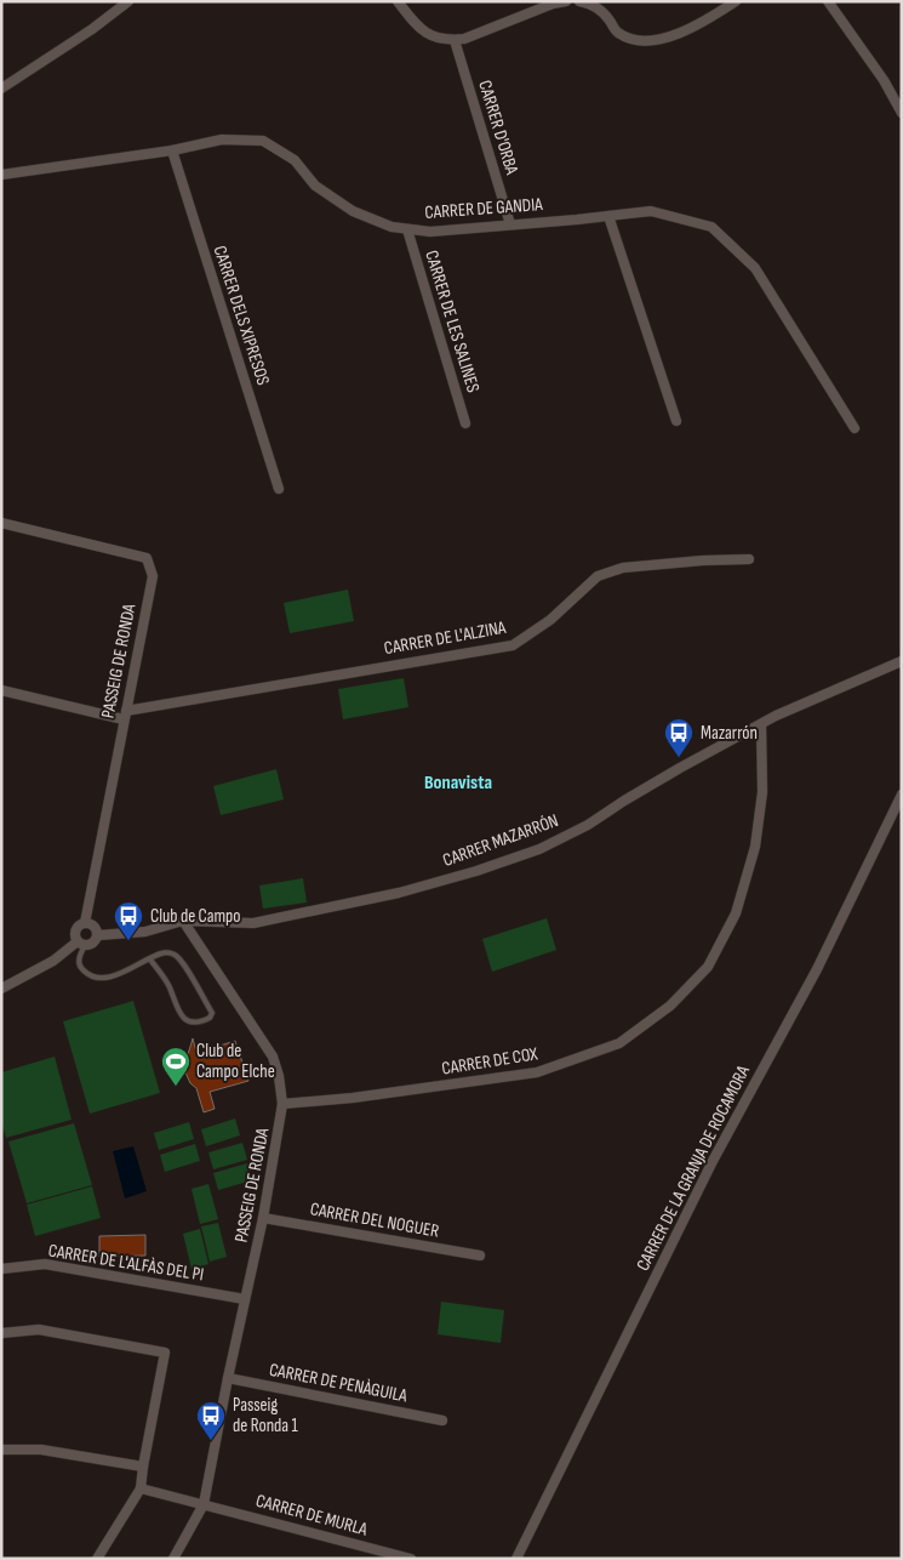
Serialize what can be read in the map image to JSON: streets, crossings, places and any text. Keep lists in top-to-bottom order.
{
  "streets": {
    "street": [
      "CARRER D'ORBA",
      "CARRER DE GANDIA",
      "CARRER DELS XIPRESOS",
      "CARRER DE LES SALINES",
      "CARRER DE L'ALZINA",
      "PASSEIG DE RONDA",
      "CARRER MAZARRÓN",
      "CARRER DE COX",
      "CARRER DE LA GRANJA DE ROCAMORA",
      "CARRER DEL NOGUER",
      "CARRER DE L'ALFÀS DEL PI",
      "CARRER DE PENÀGUILA",
      "CARRER DE MURLA"
    ]
  },
  "crossings": [
    ["CARRER D'ORBA", "CARRER DE GANDIA"],
    ["CARRER DE GANDIA", "CARRER DELS XIPRESOS"],
    ["CARRER DE GANDIA", "CARRER DE LES SALINES"],
    ["CARRER DE L'ALZINA", "PASSEIG DE RONDA"],
    ["PASSEIG DE RONDA", "CARRER MAZARRÓN"],
    ["PASSEIG DE RONDA", "CARRER DE COX"],
    ["PASSEIG DE RONDA", "CARRER DEL NOGUER"],
    ["PASSEIG DE RONDA", "CARRER DE L'ALFÀS DEL PI"],
    ["PASSEIG DE RONDA", "CARRER DE PENÀGUILA"],
    ["PASSEIG DE RONDA", "CARRER DE MURLA"],
    ["CARRER MAZARRÓN", "CARRER DE COX"]
  ],
  "districts": ["Bonavista"],
  "places": {
    "bus stop": ["Mazarrón", "Club de Campo", "Passeig de Ronda 1"],
    "sports": ["Club de Campo Elche"]
  }
}
